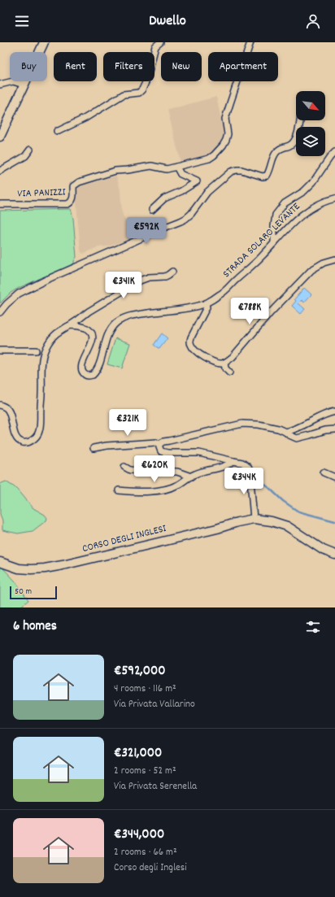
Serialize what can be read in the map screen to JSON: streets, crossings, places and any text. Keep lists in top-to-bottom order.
{
  "streets": {
    "main road": ["CORSO DEGLI INGLESI"],
    "street": ["VIA PANIZZI", "STRADA SOLARO LEVANTE"]
  },
  "scale_bar": "50 m",
  "north": "bottom right",
  "page": {
    "header": "Dwello",
    "chip": [
      "Buy",
      "Rent",
      "Filters",
      "New",
      "Apartment"
    ],
    "price": [
      "€592K",
      "€341K",
      "€788K",
      "€321K",
      "€620K",
      "€344K"
    ],
    "scale": "50 m",
    "heading": "6 homes",
    "list": [
      {
        "name": "€592,000",
        "note": "4 rooms · 116 m² · Via Privata Vallarino"
      },
      {
        "name": "€321,000",
        "note": "2 rooms · 52 m² · Via Privata Serenella"
      },
      {
        "name": "€344,000",
        "note": "2 rooms · 66 m² · Corso degli Inglesi"
      }
    ]
  }
}
